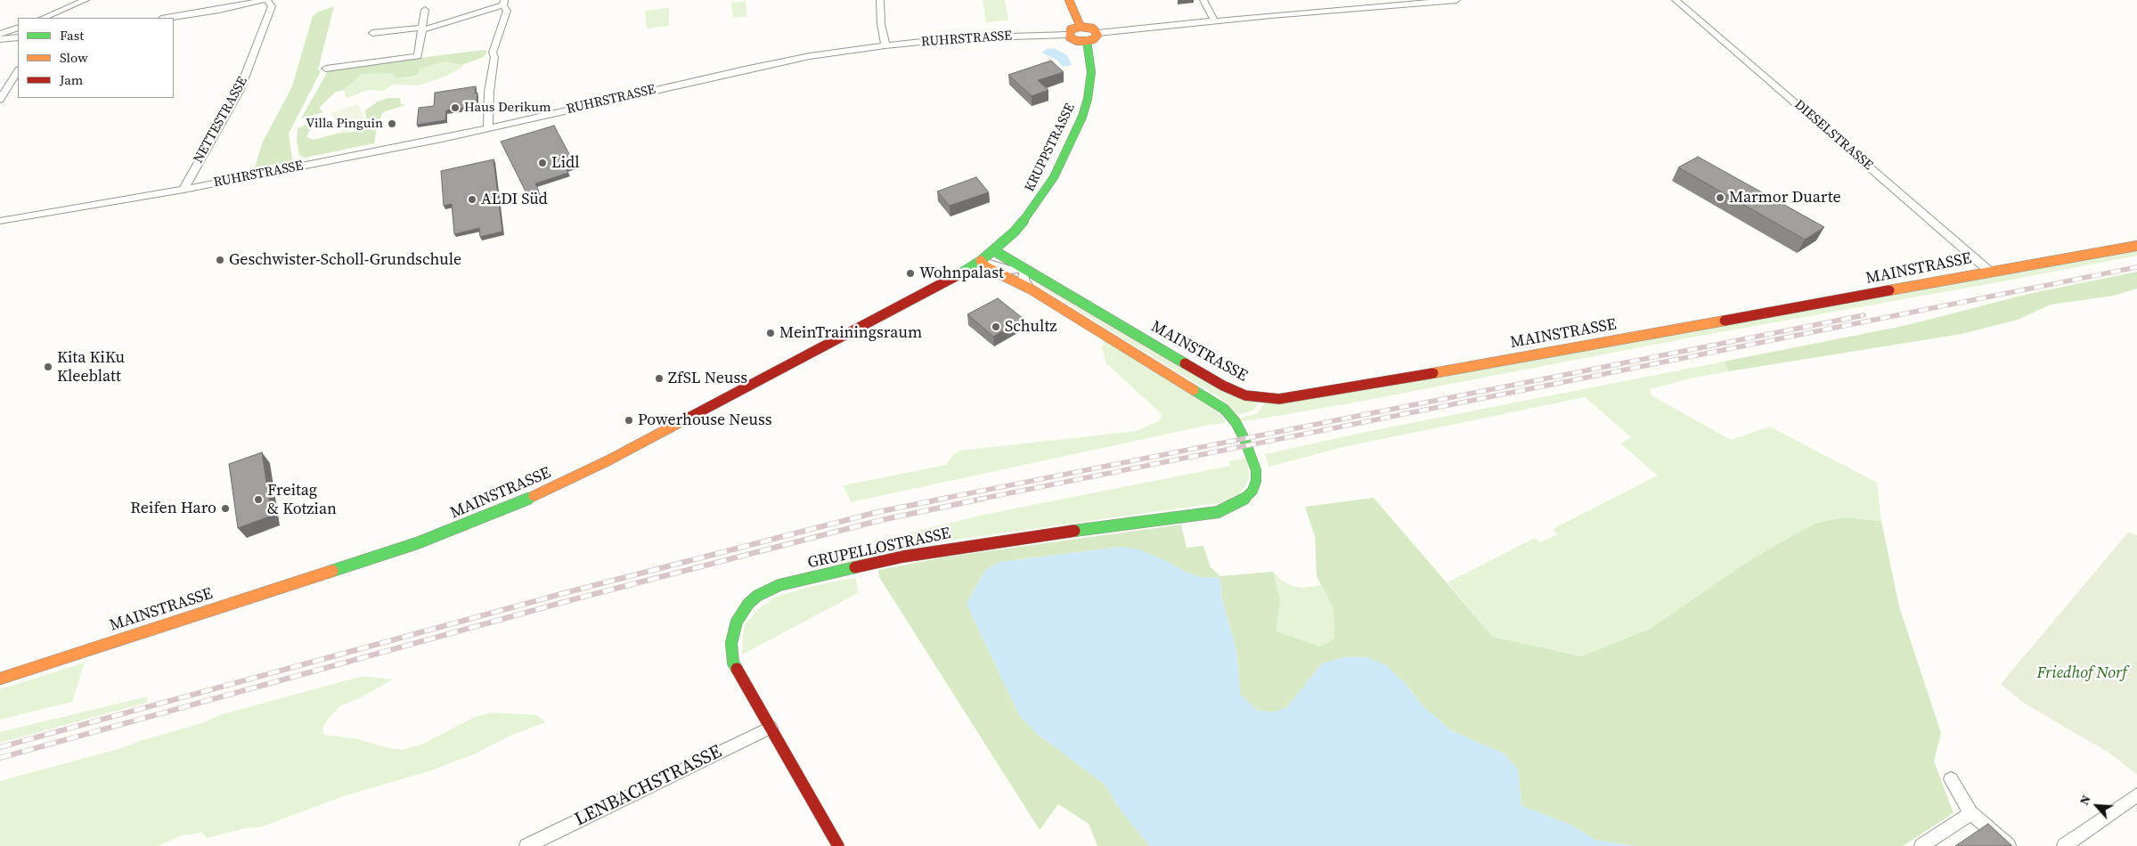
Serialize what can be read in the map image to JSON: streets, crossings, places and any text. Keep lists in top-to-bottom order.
{
  "streets": {
    "street": [
      "RUHRSTRASSE",
      "NETTESTRASSE",
      "DIESELSTRASSE",
      "KRUPPSTRASSE",
      "MAINSTRASSE",
      "GRUPELLOSTRASSE",
      "LENBACHSTRASSE"
    ]
  },
  "crossings": [
    ["RUHRSTRASSE", "NETTESTRASSE"],
    ["DIESELSTRASSE", "MAINSTRASSE"],
    ["KRUPPSTRASSE", "MAINSTRASSE"],
    ["GRUPELLOSTRASSE", "LENBACHSTRASSE"]
  ],
  "parks": ["Friedhof Norf"],
  "places": [
    "Haus Derikum",
    "Villa Pinguin",
    "Lidl",
    "Marmor Duarte",
    "ALDI Süd",
    "Geschwister-Scholl-Grundschule",
    "Wohnpalast",
    "Schultz",
    "MeinTrainingsraum",
    "Kita KiKu Kleeblatt",
    "ZfSL Neuss",
    "Powerhouse Neuss",
    "Freitag & Kotzian",
    "Reifen Haro"
  ],
  "legend": ["Fast", "Slow", "Jam"],
  "north": "top left"
}
